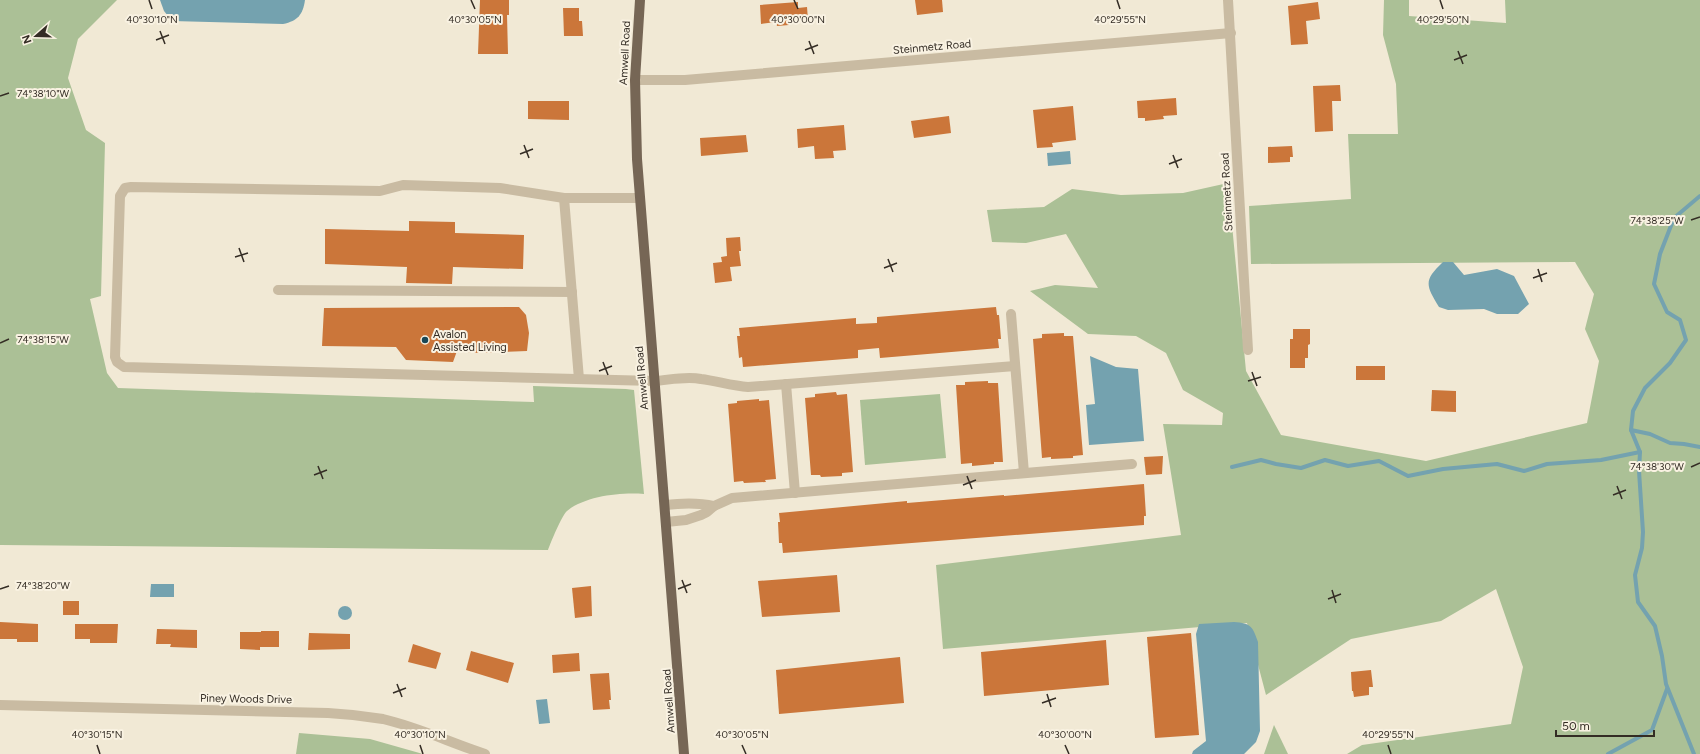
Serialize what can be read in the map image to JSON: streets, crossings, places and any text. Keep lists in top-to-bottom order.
{
  "streets": {
    "main road": ["Amwell Road"],
    "street": ["Steinmetz Road", "Piney Woods Drive"]
  },
  "crossings": [
    ["Steinmetz Road", "Amwell Road"]
  ],
  "places": ["Avalon Assisted Living"],
  "scale_bar": "50 m",
  "north": "left",
  "coordinates": [
    "40°29'50\"N",
    "40°30'10\"N",
    "40°30'05\"N",
    "40°30'00\"N",
    "40°29'55\"N",
    "74°38'10\"W",
    "74°38'25\"W",
    "74°38'15\"W",
    "74°38'30\"W",
    "74°38'20\"W",
    "40°30'15\"N"
  ]
}
